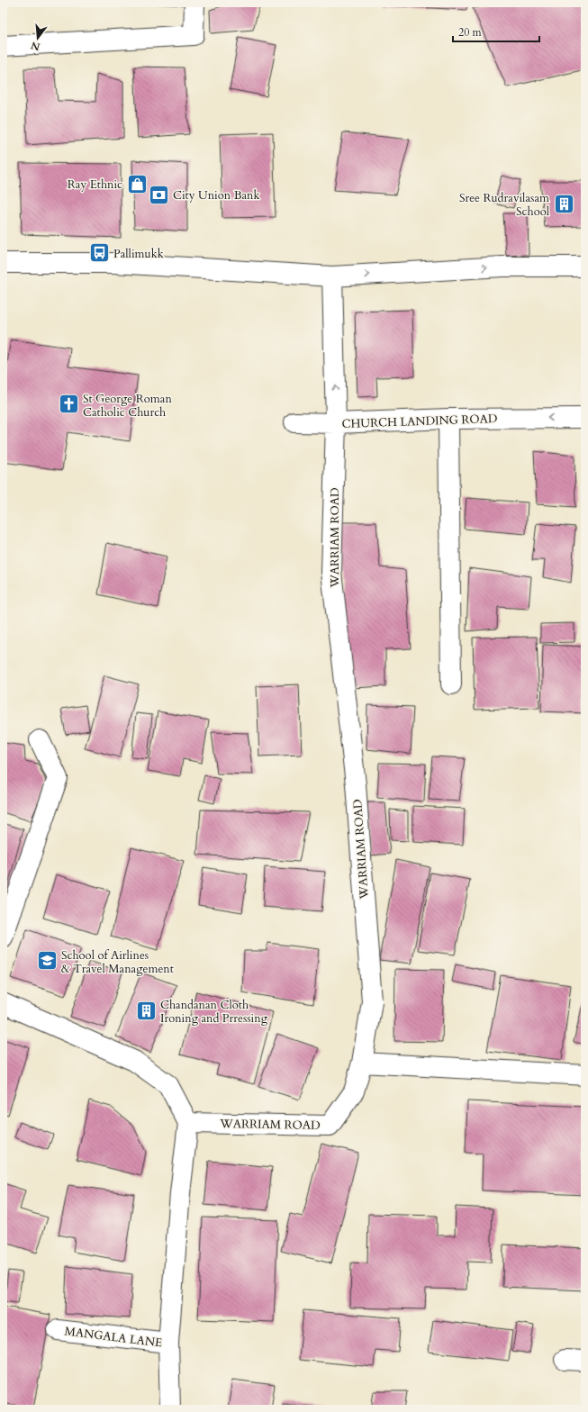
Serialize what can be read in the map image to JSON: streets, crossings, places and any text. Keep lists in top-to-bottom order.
{
  "streets": {
    "street": ["CHURCH LANDING ROAD", "WARRIAM ROAD", "MANGALA LANE"]
  },
  "crossings": [
    ["CHURCH LANDING ROAD", "WARRIAM ROAD"]
  ],
  "places": {
    "shop": ["Ray Ethnic"],
    "bank": ["City Union Bank"],
    "building": ["Sree Rudravilasam School", "Chandanan Cloth Ironing and Prressing"],
    "bus stop": ["Pallimukk"],
    "church": ["St George Roman Catholic Church"],
    "school or university": ["School of Airlines & Travel Management"]
  },
  "scale_bar": "20 m",
  "north": "bottom"
}
